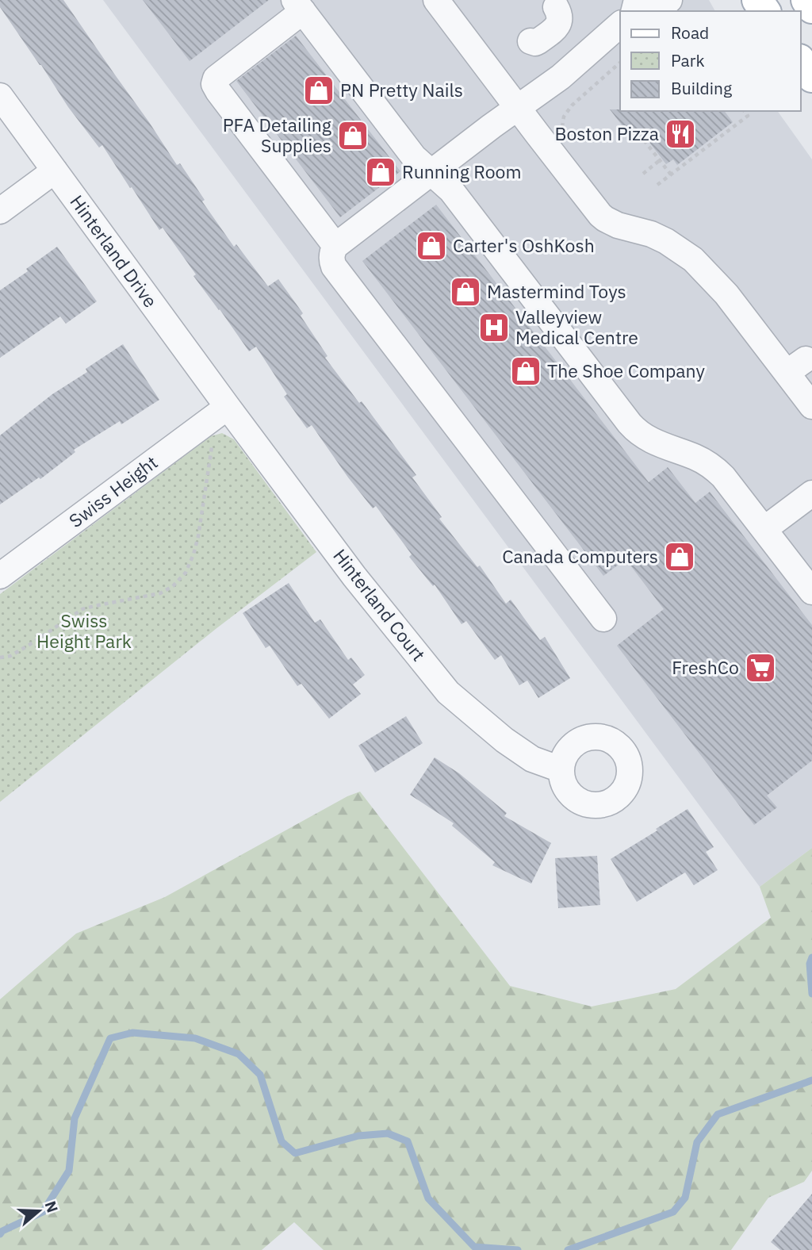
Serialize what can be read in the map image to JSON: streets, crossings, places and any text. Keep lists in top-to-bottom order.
{
  "streets": {
    "street": ["Hinterland Drive", "Swiss Height", "Hinterland Court"]
  },
  "crossings": [
    ["Hinterland Drive", "Swiss Height"],
    ["Hinterland Drive", "Hinterland Court"],
    ["Swiss Height", "Hinterland Court"]
  ],
  "parks": ["Swiss Height Park"],
  "places": {
    "shop": [
      "PN Pretty Nails",
      "PFA Detailing Supplies",
      "Running Room",
      "Carter's OshKosh",
      "Mastermind Toys",
      "The Shoe Company",
      "Canada Computers"
    ],
    "restaurant": ["Boston Pizza"],
    "hospital": ["Valleyview Medical Centre"],
    "supermarket": ["FreshCo"]
  },
  "legend": ["Road", "Park", "Building"],
  "north": "right"
}
